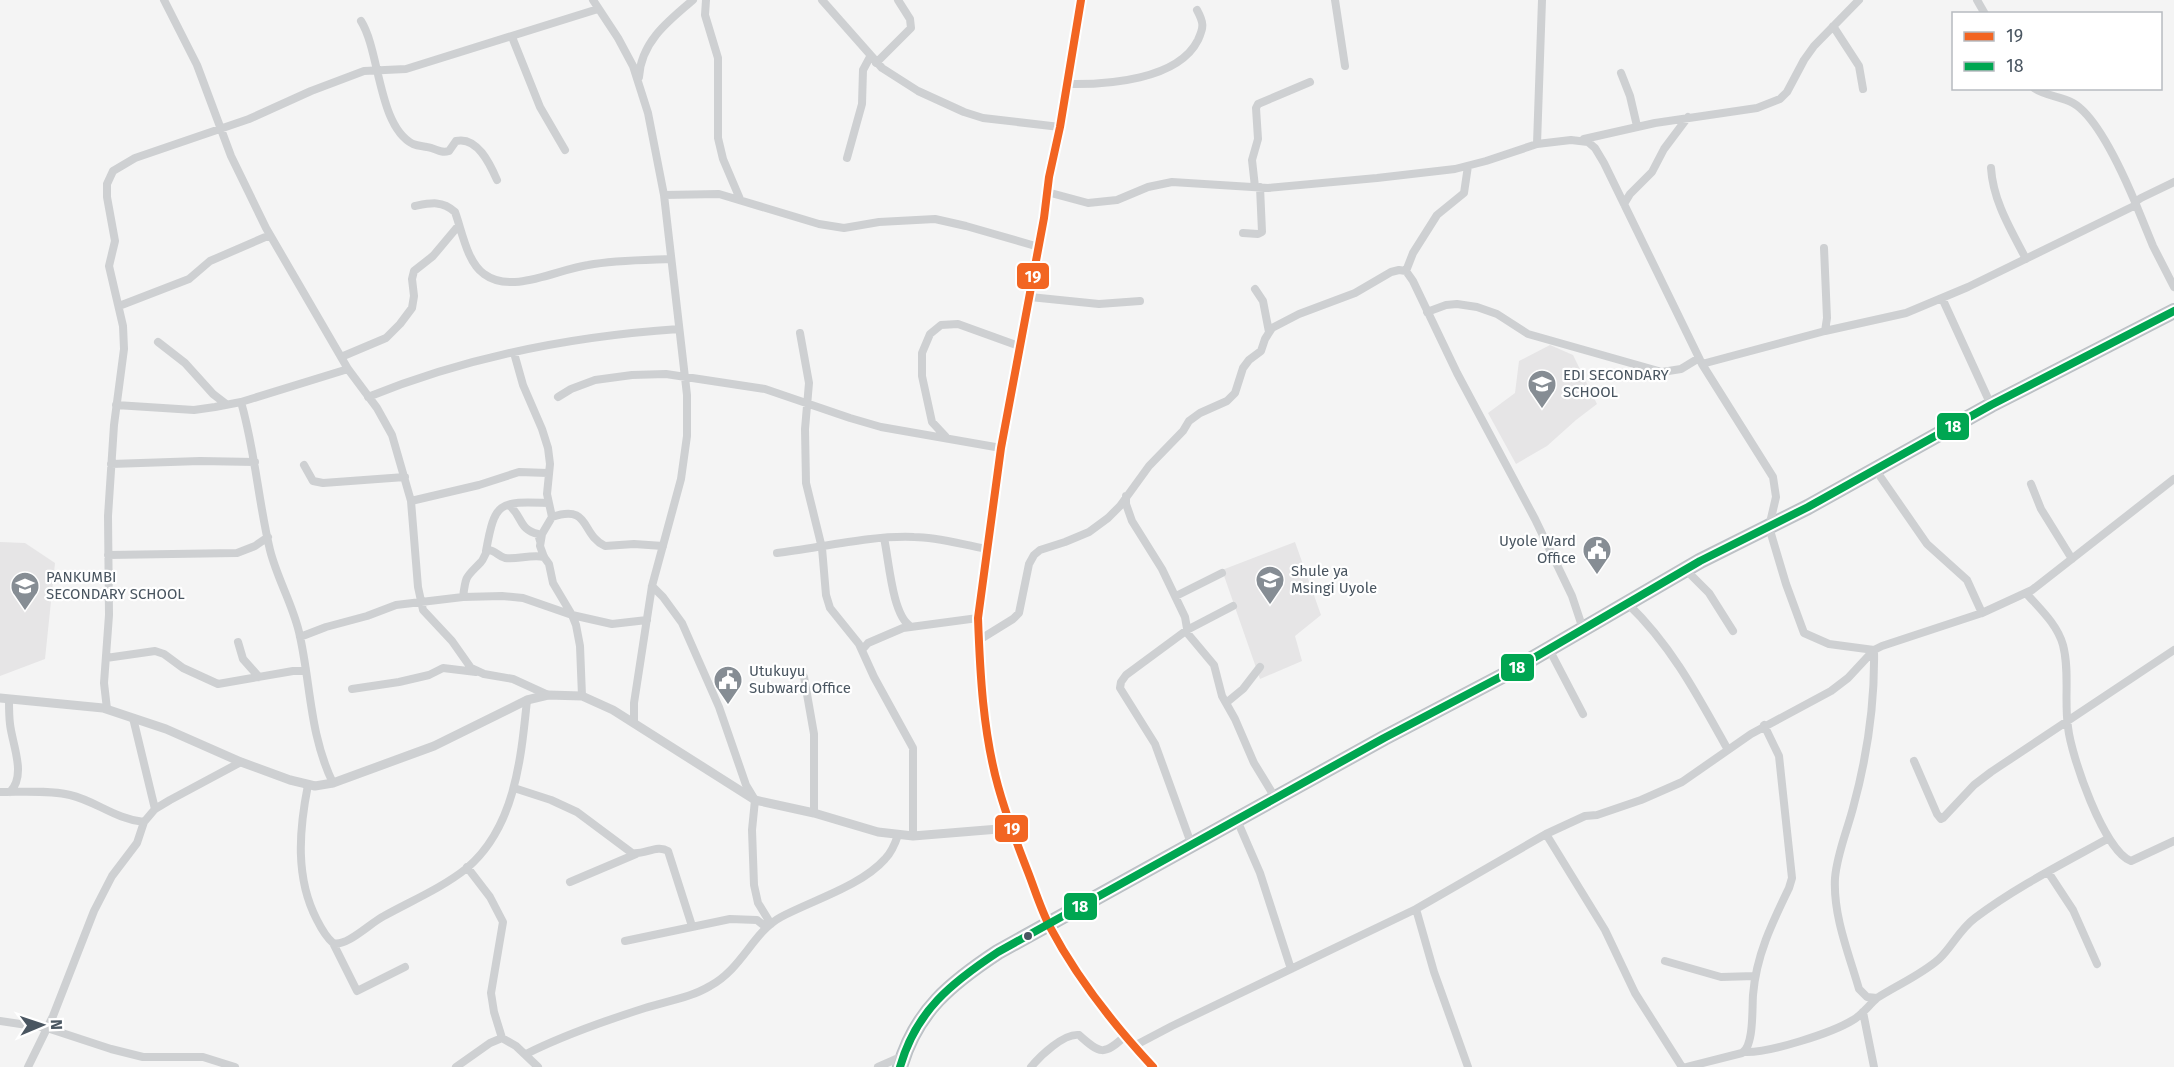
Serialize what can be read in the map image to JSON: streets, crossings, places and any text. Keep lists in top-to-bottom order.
{
  "places": {
    "school or university": ["EDI SECONDARY SCHOOL", "Shule ya Msingi Uyole", "PANKUMBI SECONDARY SCHOOL"],
    "public building": ["Uyole Ward Office", "Utukuyu Subward Office"]
  },
  "lines": ["transit line 19", "transit line 18"],
  "legend": ["19", "18"],
  "north": "right"
}
